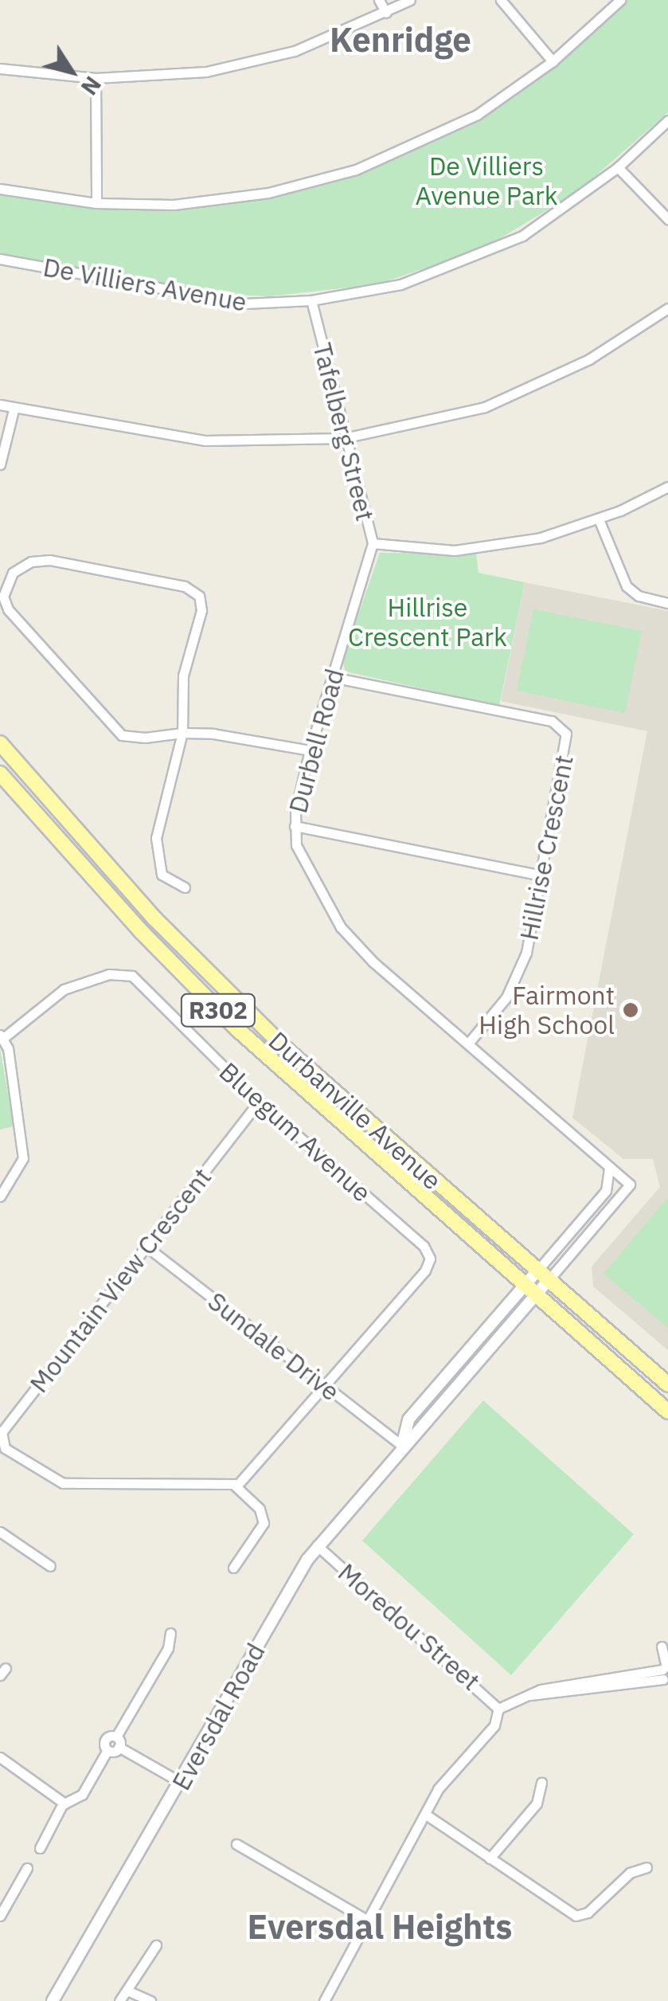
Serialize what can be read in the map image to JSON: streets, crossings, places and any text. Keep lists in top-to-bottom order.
{
  "streets": {
    "main road": ["R302", "Durbanville Avenue"],
    "street": [
      "De Villiers Avenue",
      "Tafelberg Street",
      "Durbell Road",
      "Hillrise Crescent",
      "Bluegum Avenue",
      "Mountain View Crescent",
      "Sundale Drive",
      "Moredou Street",
      "Eversdal Road"
    ]
  },
  "crossings": [
    ["De Villiers Avenue", "Tafelberg Street"],
    ["Tafelberg Street", "Durbell Road"],
    ["Durbell Road", "Hillrise Crescent"],
    ["Durbell Road", "Durbanville Avenue"],
    ["Durbell Road", "Eversdal Road"],
    ["Durbanville Avenue", "Eversdal Road"],
    ["Bluegum Avenue", "Mountain View Crescent"],
    ["Bluegum Avenue", "Sundale Drive"],
    ["Mountain View Crescent", "Sundale Drive"],
    ["Sundale Drive", "Eversdal Road"],
    ["Moredou Street", "Eversdal Road"]
  ],
  "districts": ["Kenridge", "Eversdal Heights"],
  "parks": ["De Villiers Avenue Park", "Hillrise Crescent Park"],
  "places": ["Fairmont High School"],
  "north": "bottom right"
}
